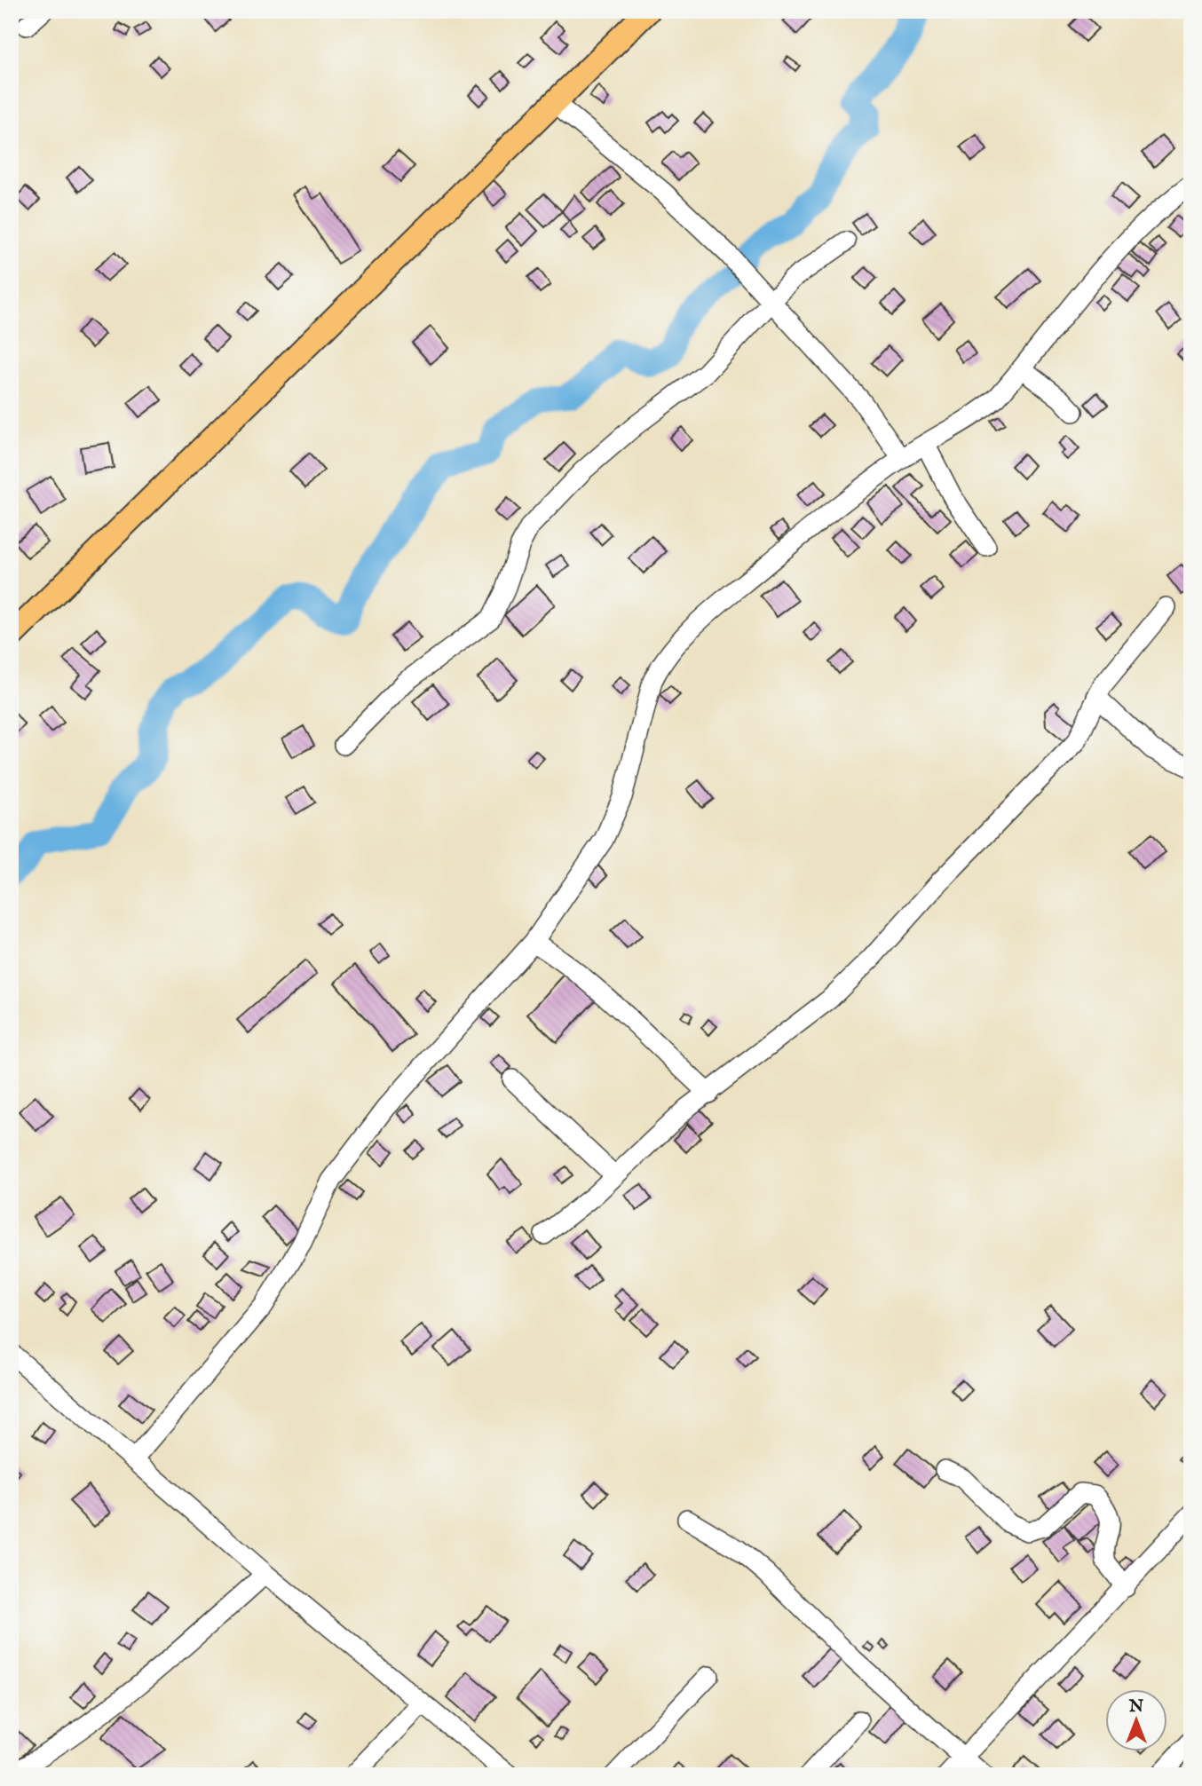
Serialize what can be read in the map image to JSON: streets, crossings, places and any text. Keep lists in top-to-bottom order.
{
  "north": "top"
}
